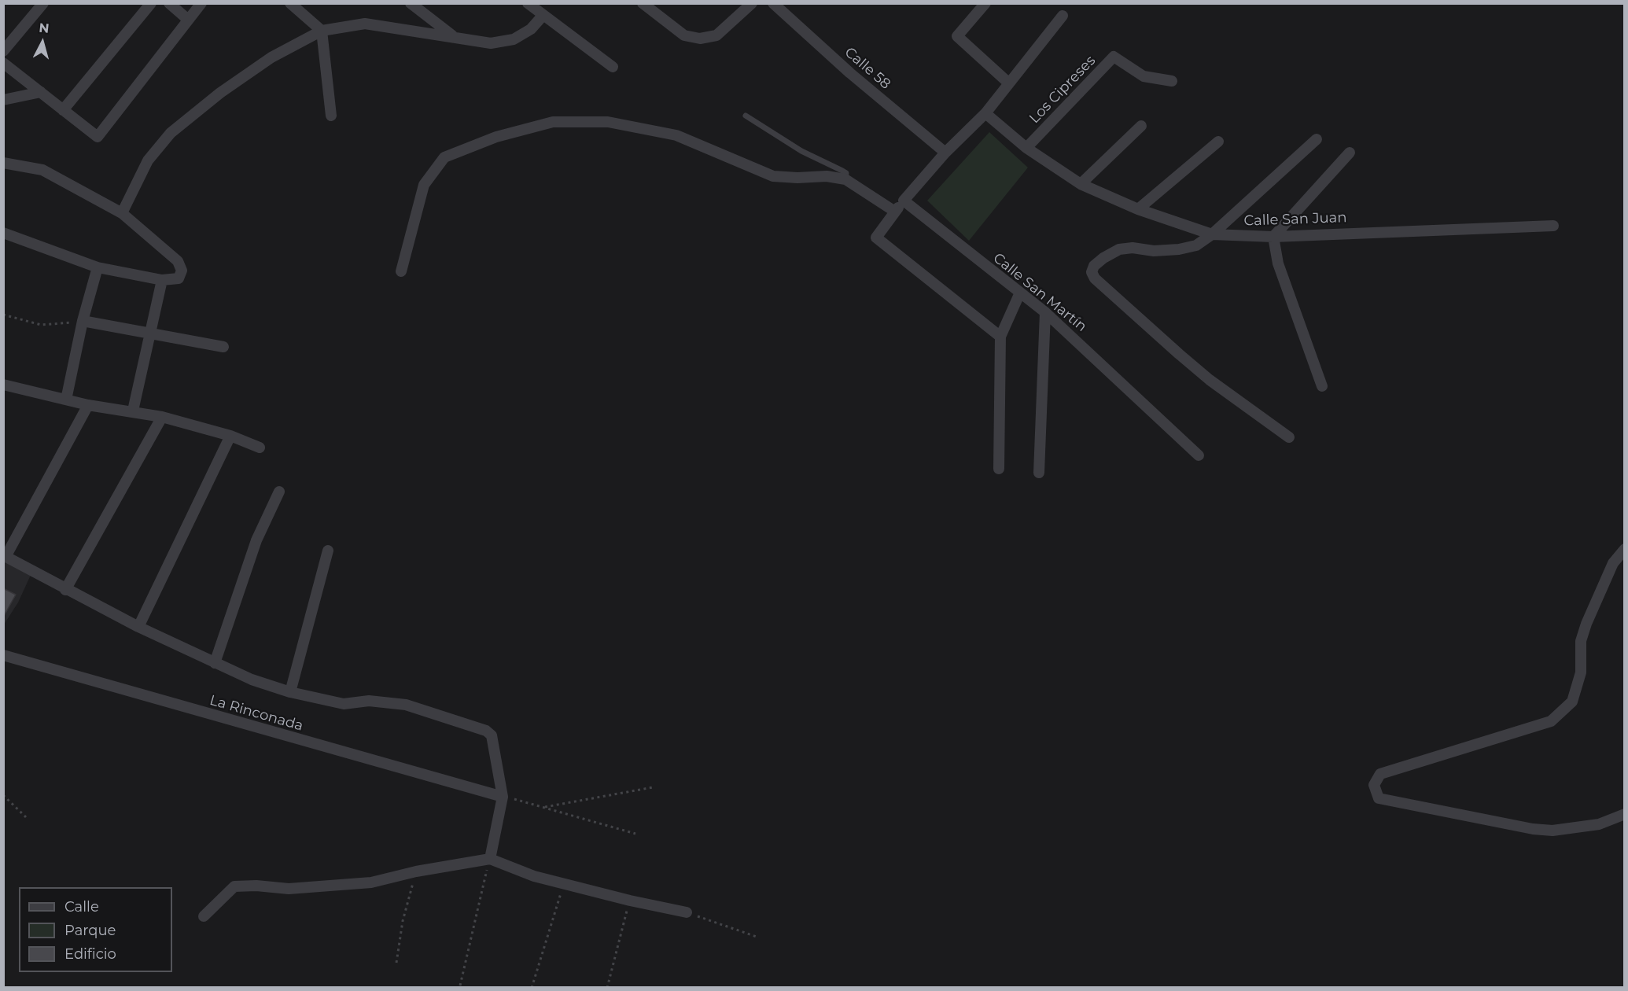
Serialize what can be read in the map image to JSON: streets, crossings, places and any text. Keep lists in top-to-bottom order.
{
  "streets": {
    "street": [
      "Calle 58",
      "Los Cipreses",
      "Calle San Juan",
      "Calle San Martín",
      "La Rinconada"
    ]
  },
  "crossings": [
    ["Los Cipreses", "Calle San Juan"]
  ],
  "legend": ["Calle", "Parque", "Edificio"],
  "north": "top"
}
